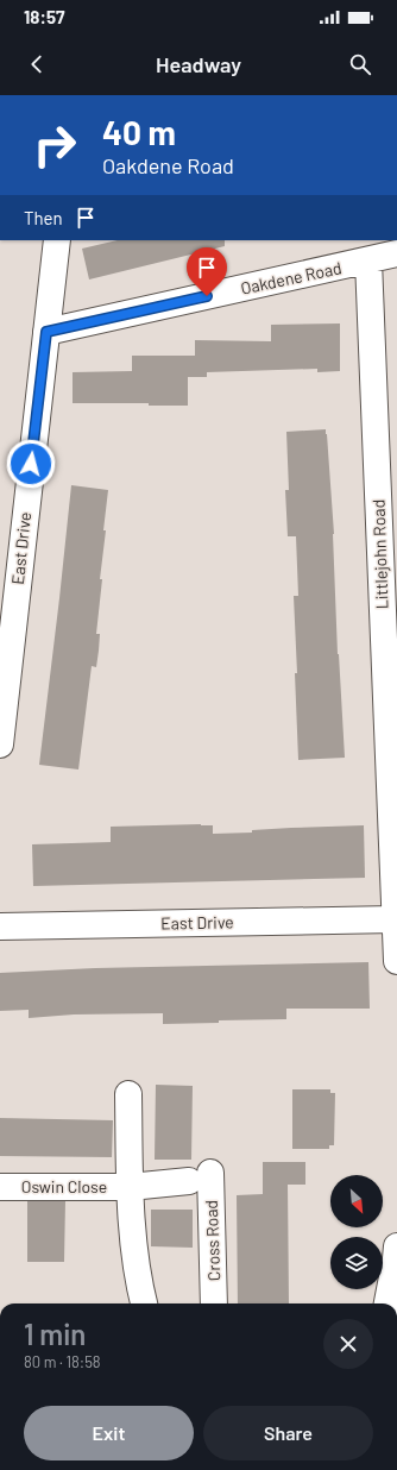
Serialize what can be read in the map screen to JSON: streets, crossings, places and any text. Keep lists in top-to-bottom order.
{
  "streets": {
    "street": [
      "Oakdene Road",
      "East Drive",
      "Littlejohn Road",
      "Oswin Close",
      "Cross Road"
    ]
  },
  "crossings": [
    ["Oakdene Road", "East Drive"],
    ["Oakdene Road", "Littlejohn Road"],
    ["East Drive", "Littlejohn Road"],
    ["Oswin Close", "Cross Road"]
  ],
  "north": "bottom right",
  "page": {
    "status": "18:57",
    "header": "Headway",
    "turn": ["40 m", "Oakdene Road"],
    "then": "Then",
    "heading": ["1 min", "80 m · 18:58"],
    "buttons": ["Exit", "Share"]
  }
}
